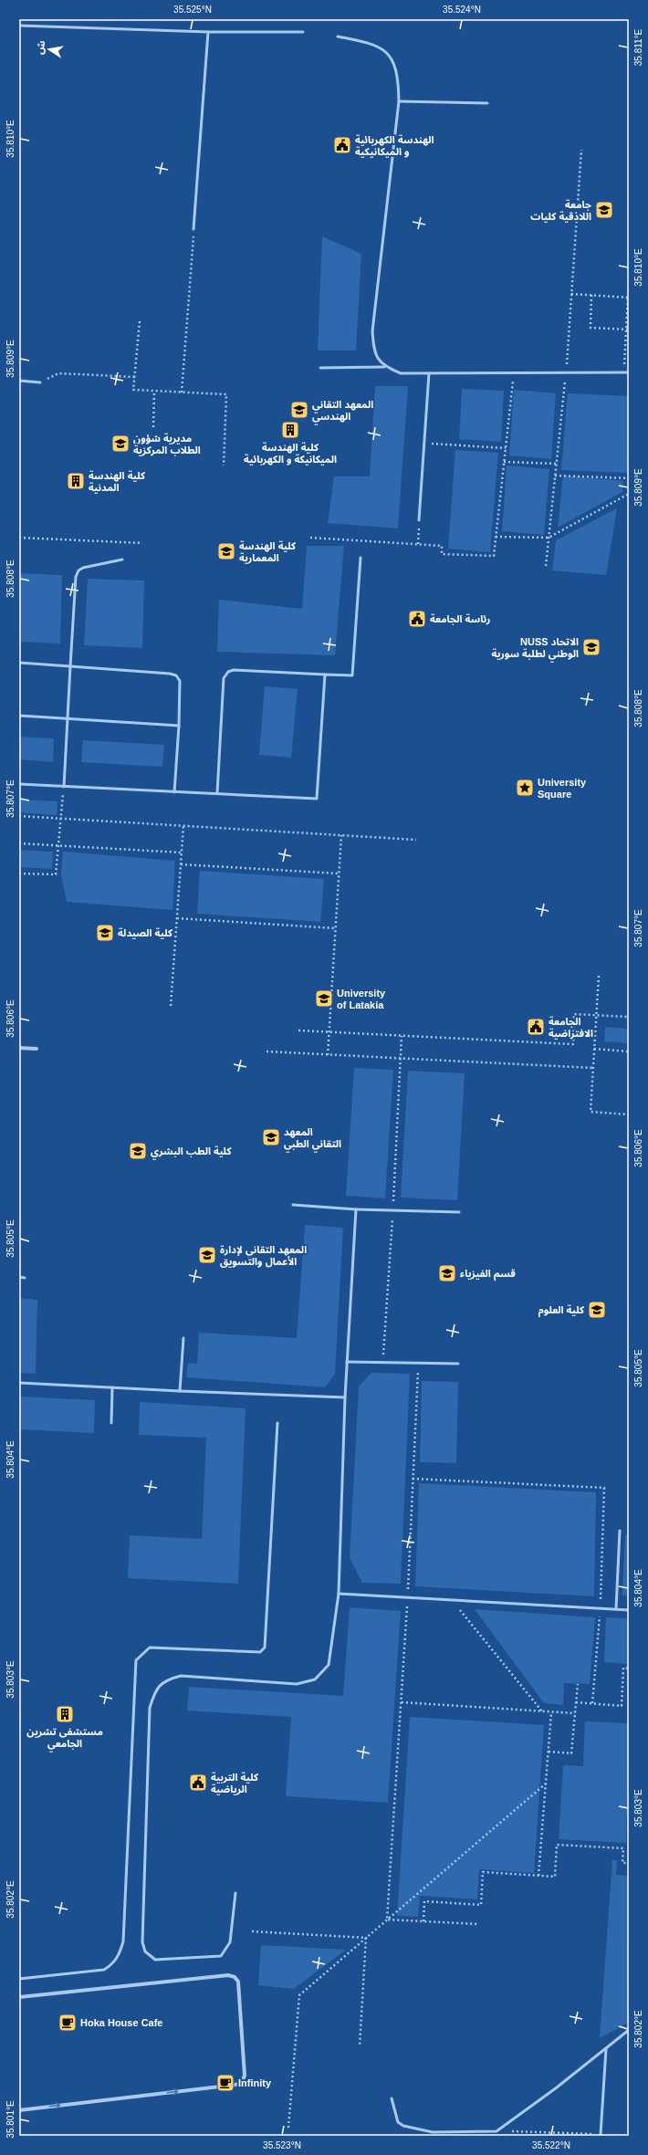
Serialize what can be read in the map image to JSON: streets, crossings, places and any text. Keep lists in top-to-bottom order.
{
  "places": {
    "public building": [
      "الهندسة الكهربائية و الميكانيكية",
      "رئاسة الجامعة",
      "الجامعة الافتراضية",
      "كلية التربية الرياضية"
    ],
    "school or university": [
      "جامعة اللاذقية كليات",
      "المعهد التقاني الهندسي",
      "مديرية شؤون الطلاب المركزية",
      "كلية الهندسة المعمارية",
      "NUSS الاتحاد الوطني لطلبة سورية",
      "كلية الصيدلة",
      "University of Latakia",
      "المعهد التقاني الطبي",
      "كلية الطب البشري",
      "المعهد التقاني لإدارة الأعمال والتسويق",
      "قسم الفيزياء",
      "كلية العلوم"
    ],
    "building": ["كلية الهندسة الميكانيكة و الكهربائية", "كلية الهندسة المدنية", "مستشفى تشرين الجامعي"],
    "place": ["University Square"],
    "cafe": ["Hoka House Cafe", "Infinity"]
  },
  "north": "left",
  "coordinates": [
    "35.525°N",
    "35.524°N",
    "35.811°E",
    "35.810°E",
    "35.809°E",
    "35.808°E",
    "35.807°E",
    "35.806°E",
    "35.805°E",
    "35.804°E",
    "35.803°E",
    "35.802°E",
    "35.801°E",
    "35.523°N",
    "35.522°N"
  ]
}
